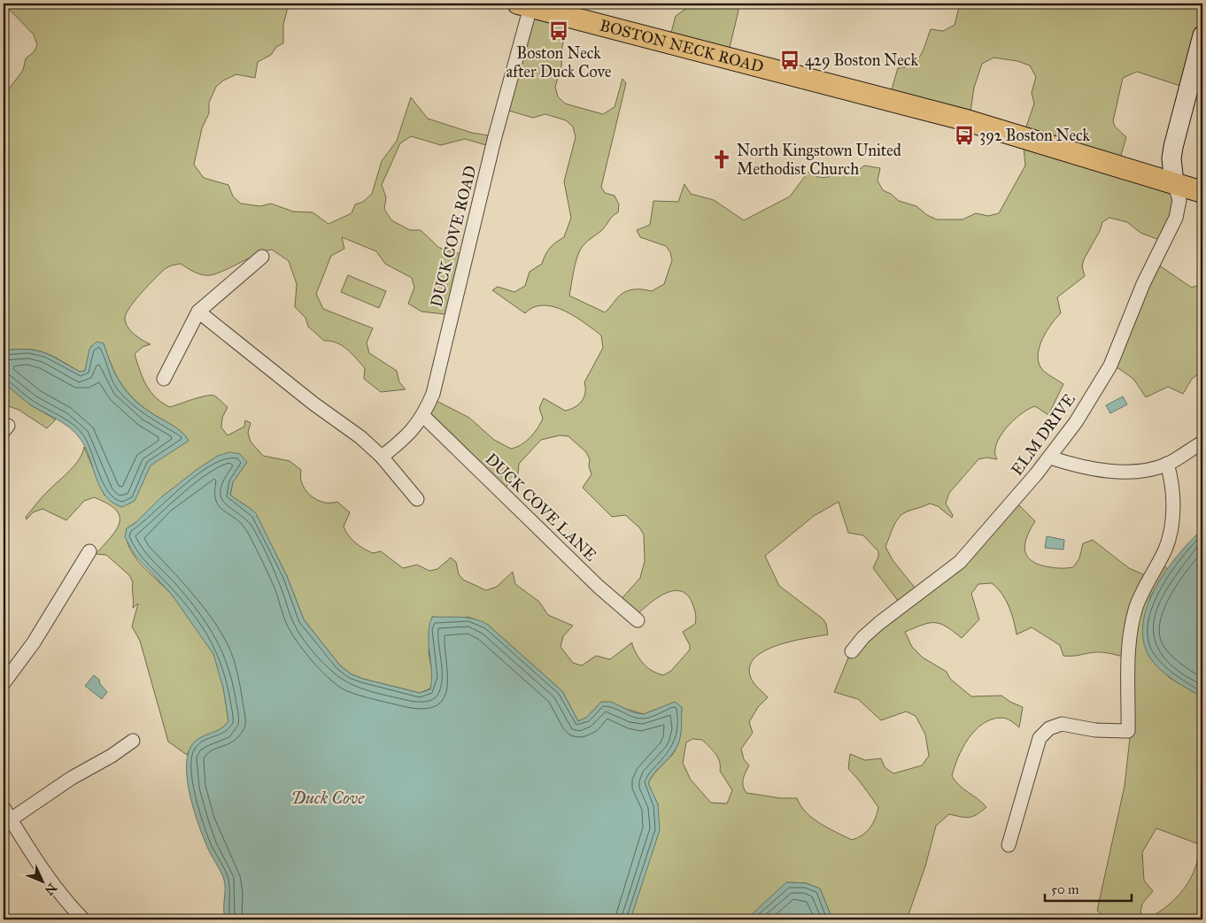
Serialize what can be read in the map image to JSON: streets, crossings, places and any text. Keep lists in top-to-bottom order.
{
  "streets": {
    "main road": ["BOSTON NECK ROAD"],
    "street": ["DUCK COVE ROAD", "ELM DRIVE", "DUCK COVE LANE"]
  },
  "crossings": [
    ["BOSTON NECK ROAD", "DUCK COVE ROAD"],
    ["BOSTON NECK ROAD", "ELM DRIVE"],
    ["DUCK COVE ROAD", "DUCK COVE LANE"]
  ],
  "water": ["Duck Cove"],
  "places": {
    "bus stop": ["Boston Neck after Duck Cove", "429 Boston Neck", "392 Boston Neck"],
    "church": ["North Kingstown United Methodist Church"]
  },
  "scale_bar": "50 m",
  "north": "bottom right"
}
